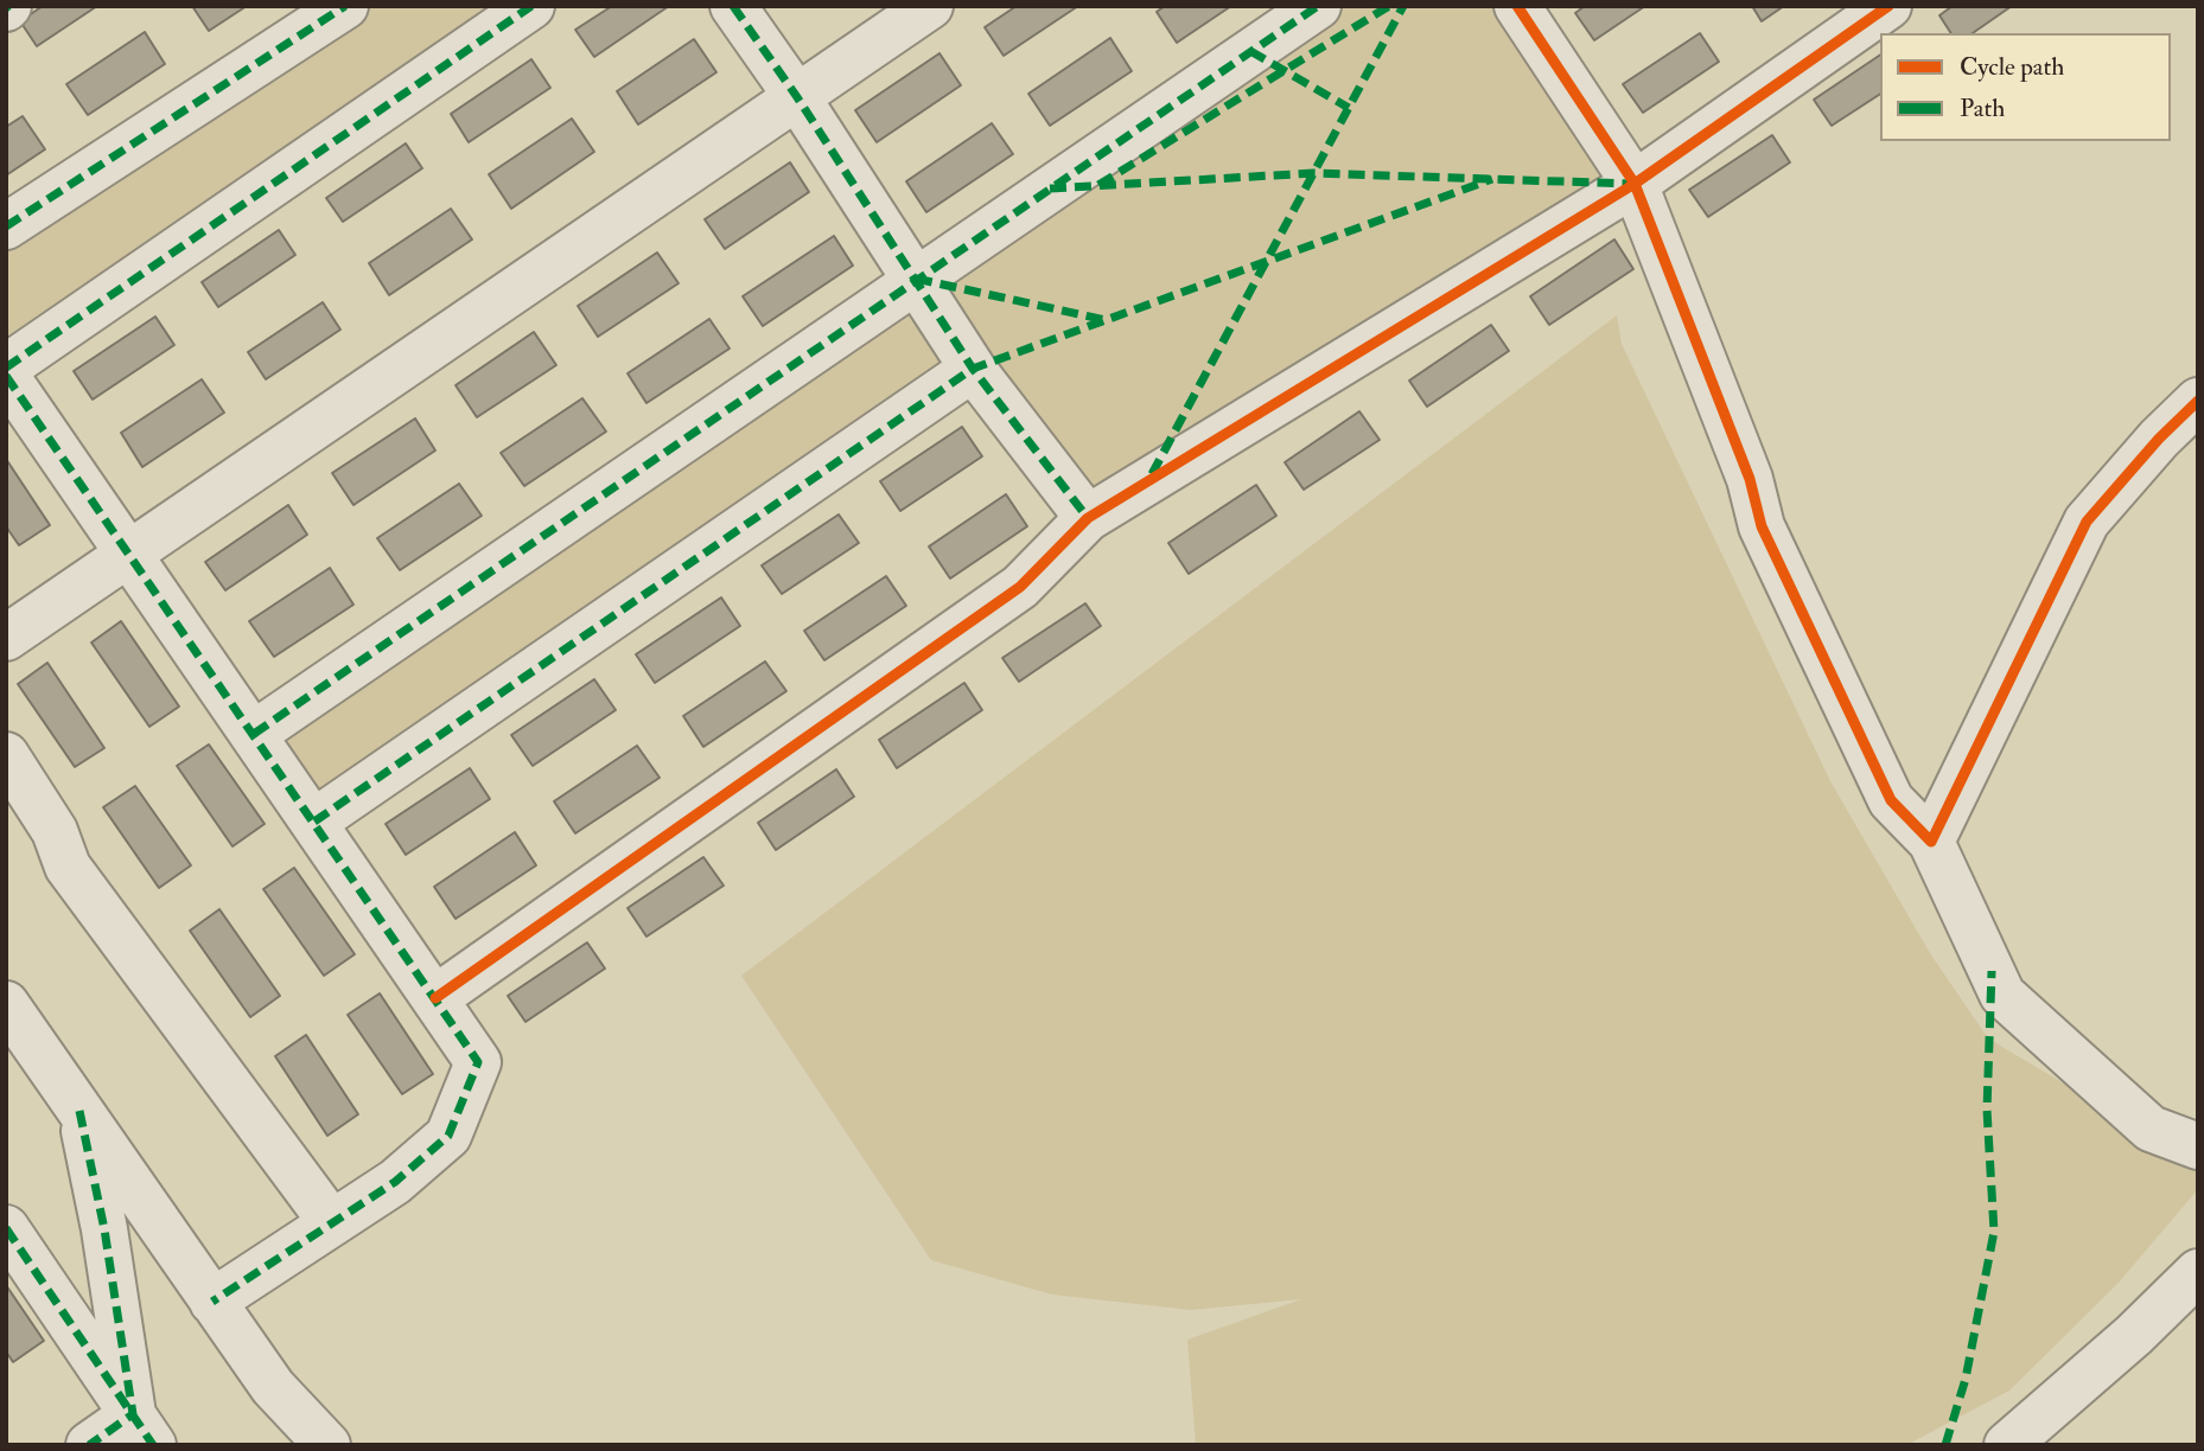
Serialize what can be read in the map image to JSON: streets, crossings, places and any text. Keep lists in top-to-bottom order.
{
  "legend": ["Cycle path", "Path"]
}
